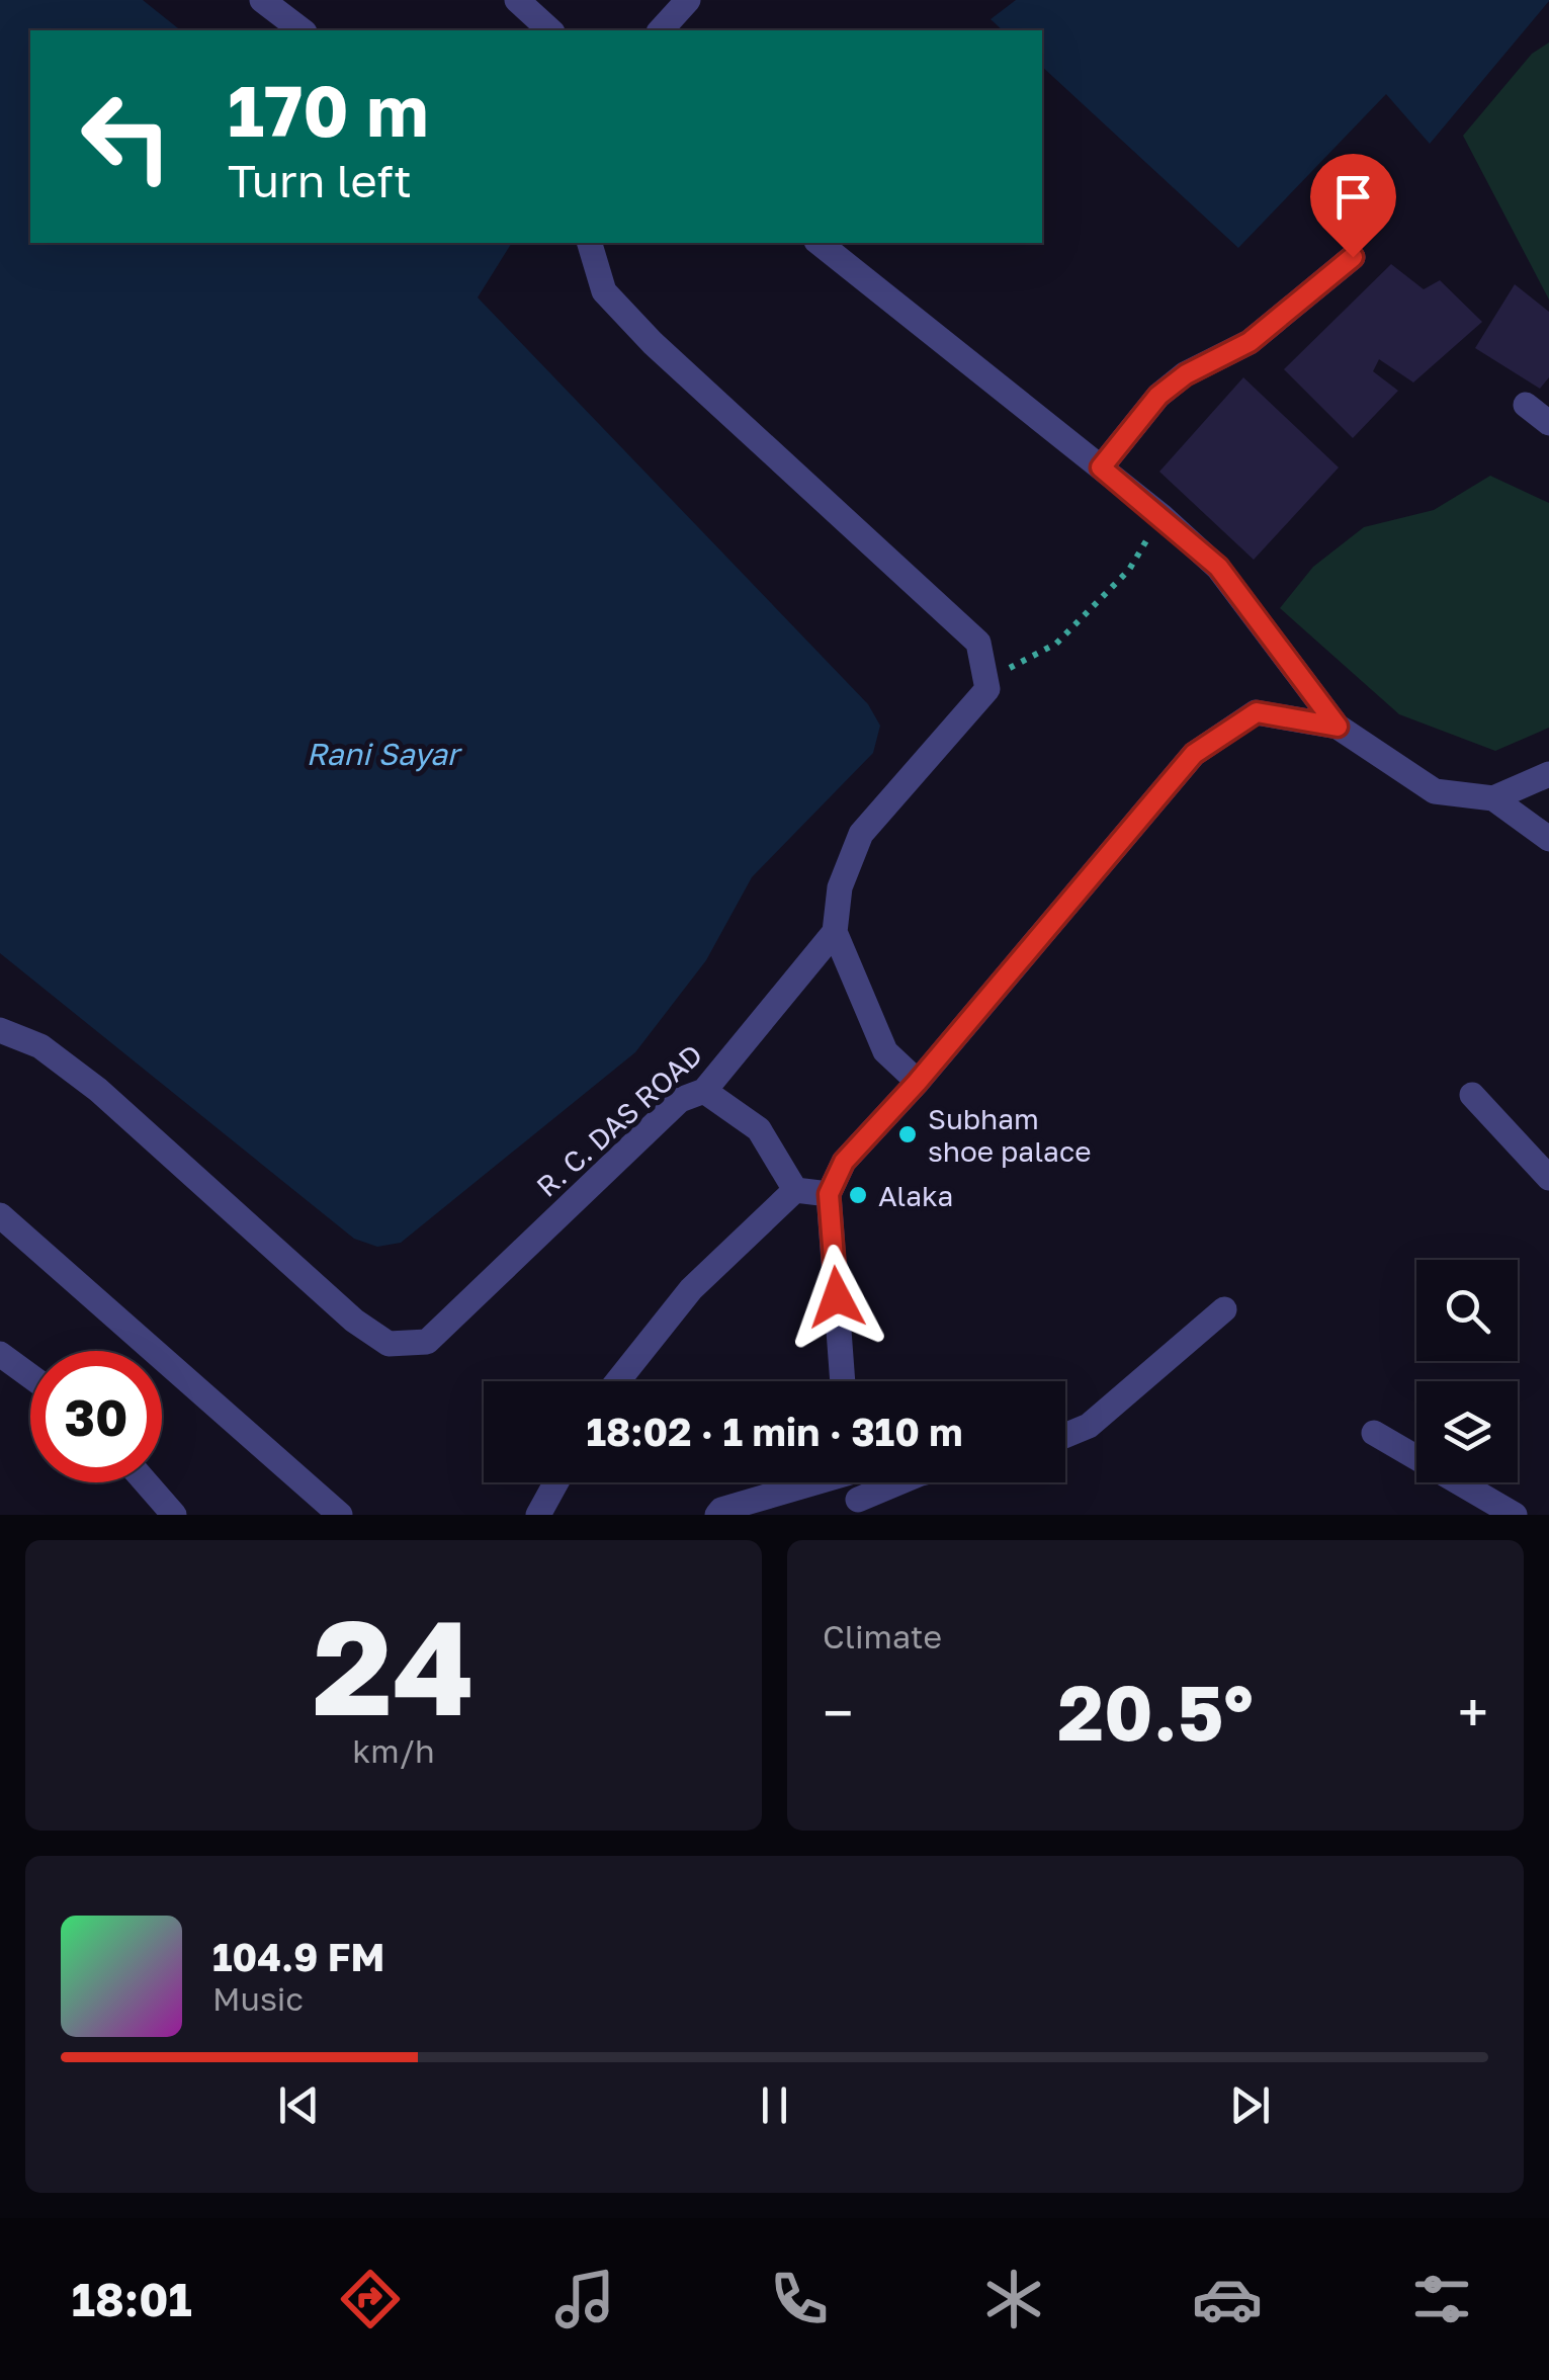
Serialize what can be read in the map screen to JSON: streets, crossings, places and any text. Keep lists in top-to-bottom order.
{
  "streets": {
    "street": ["R. C. DAS ROAD"]
  },
  "water": ["Rani Sayar"],
  "places": ["Subham shoe palace", "Alaka"],
  "page": {
    "turn": ["170 m", "Turn left"],
    "limit": "30",
    "trip": "18:02 · 1 min · 310 m",
    "tile": [
      ["24", "km/h"],
      "Climate"
    ],
    "heat": ["−", "20.5°", "+"],
    "song": ["104.9 FM", "Music"],
    "tabs": "18:01"
  }
}
